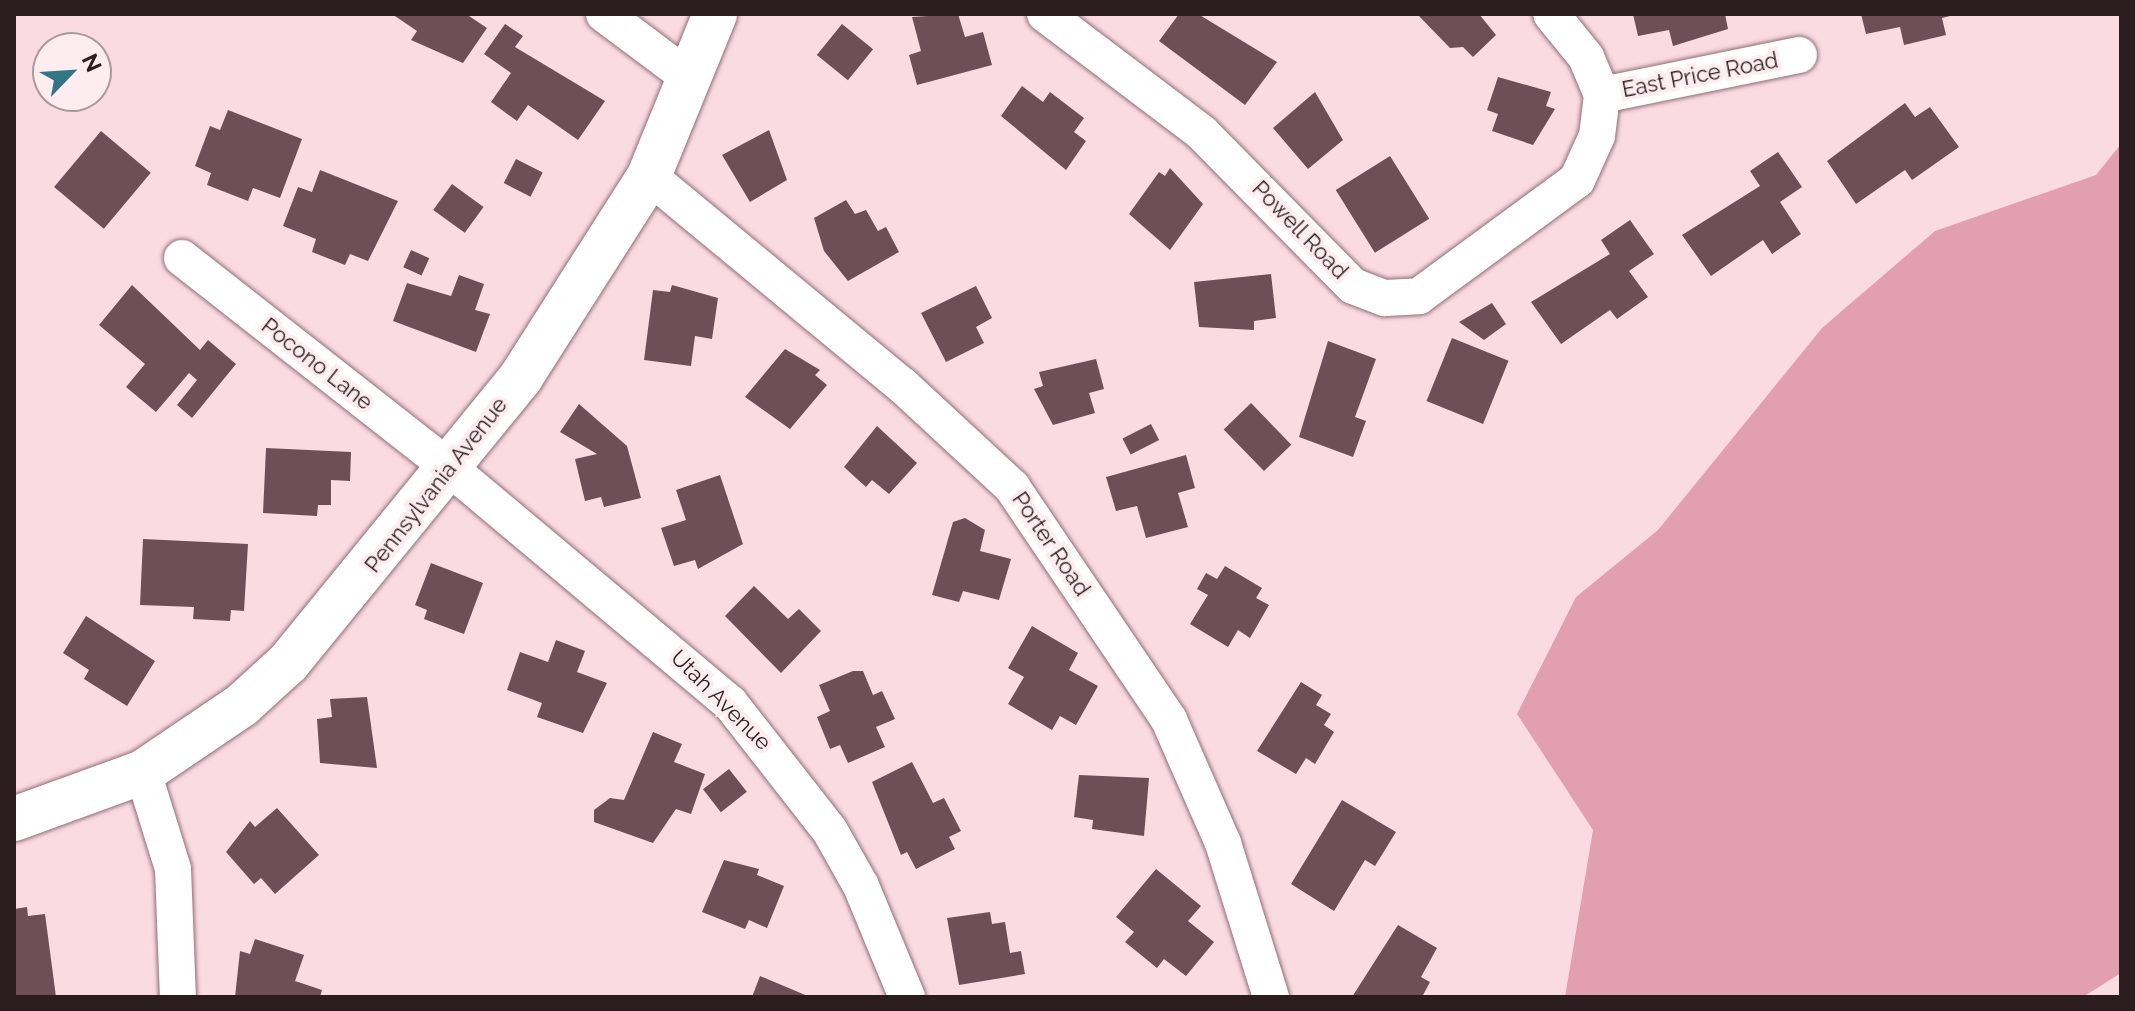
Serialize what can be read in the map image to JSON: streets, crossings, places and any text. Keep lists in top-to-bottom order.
{
  "streets": {
    "street": [
      "East Price Road",
      "Powell Road",
      "Pocono Lane",
      "Pennsylvania Avenue",
      "Porter Road",
      "Utah Avenue"
    ]
  },
  "crossings": [
    ["East Price Road", "Powell Road"],
    ["Pocono Lane", "Pennsylvania Avenue"],
    ["Pocono Lane", "Utah Avenue"],
    ["Pennsylvania Avenue", "Porter Road"],
    ["Pennsylvania Avenue", "Utah Avenue"]
  ],
  "north": "top right"
}
